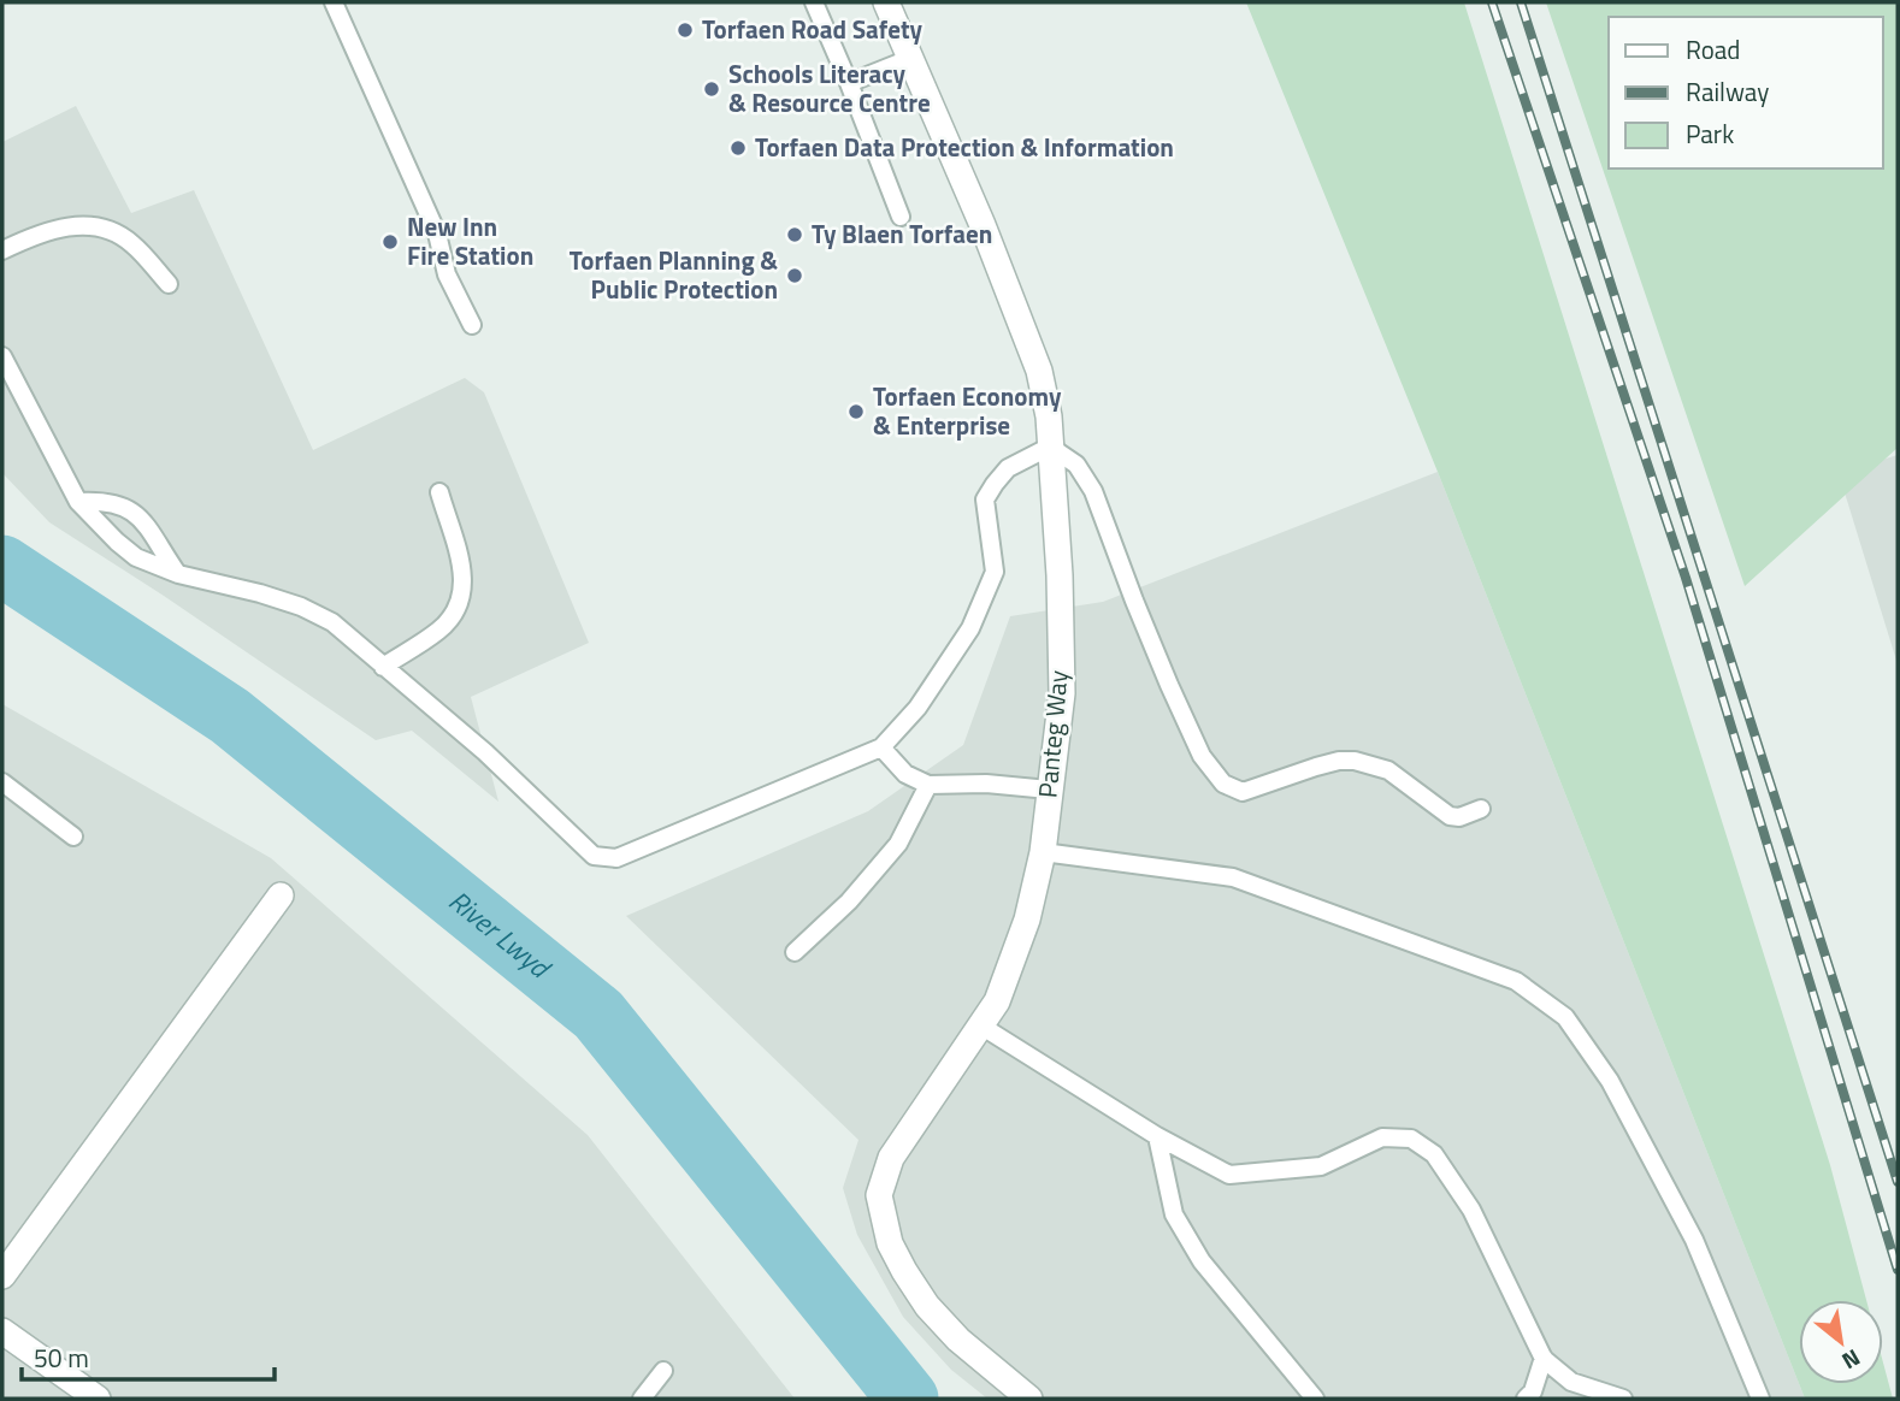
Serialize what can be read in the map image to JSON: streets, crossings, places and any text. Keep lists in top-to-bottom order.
{
  "streets": {
    "street": ["Panteg Way"]
  },
  "water": ["River Lwyd"],
  "places": [
    "Torfaen Road Safety",
    "Schools Literacy & Resource Centre",
    "Torfaen Data Protection & Information",
    "Ty Blaen Torfaen",
    "New Inn Fire Station",
    "Torfaen Planning & Public Protection",
    "Torfaen Economy & Enterprise"
  ],
  "legend": ["Road", "Railway", "Park"],
  "scale_bar": "50 m",
  "north": "bottom right"
}
